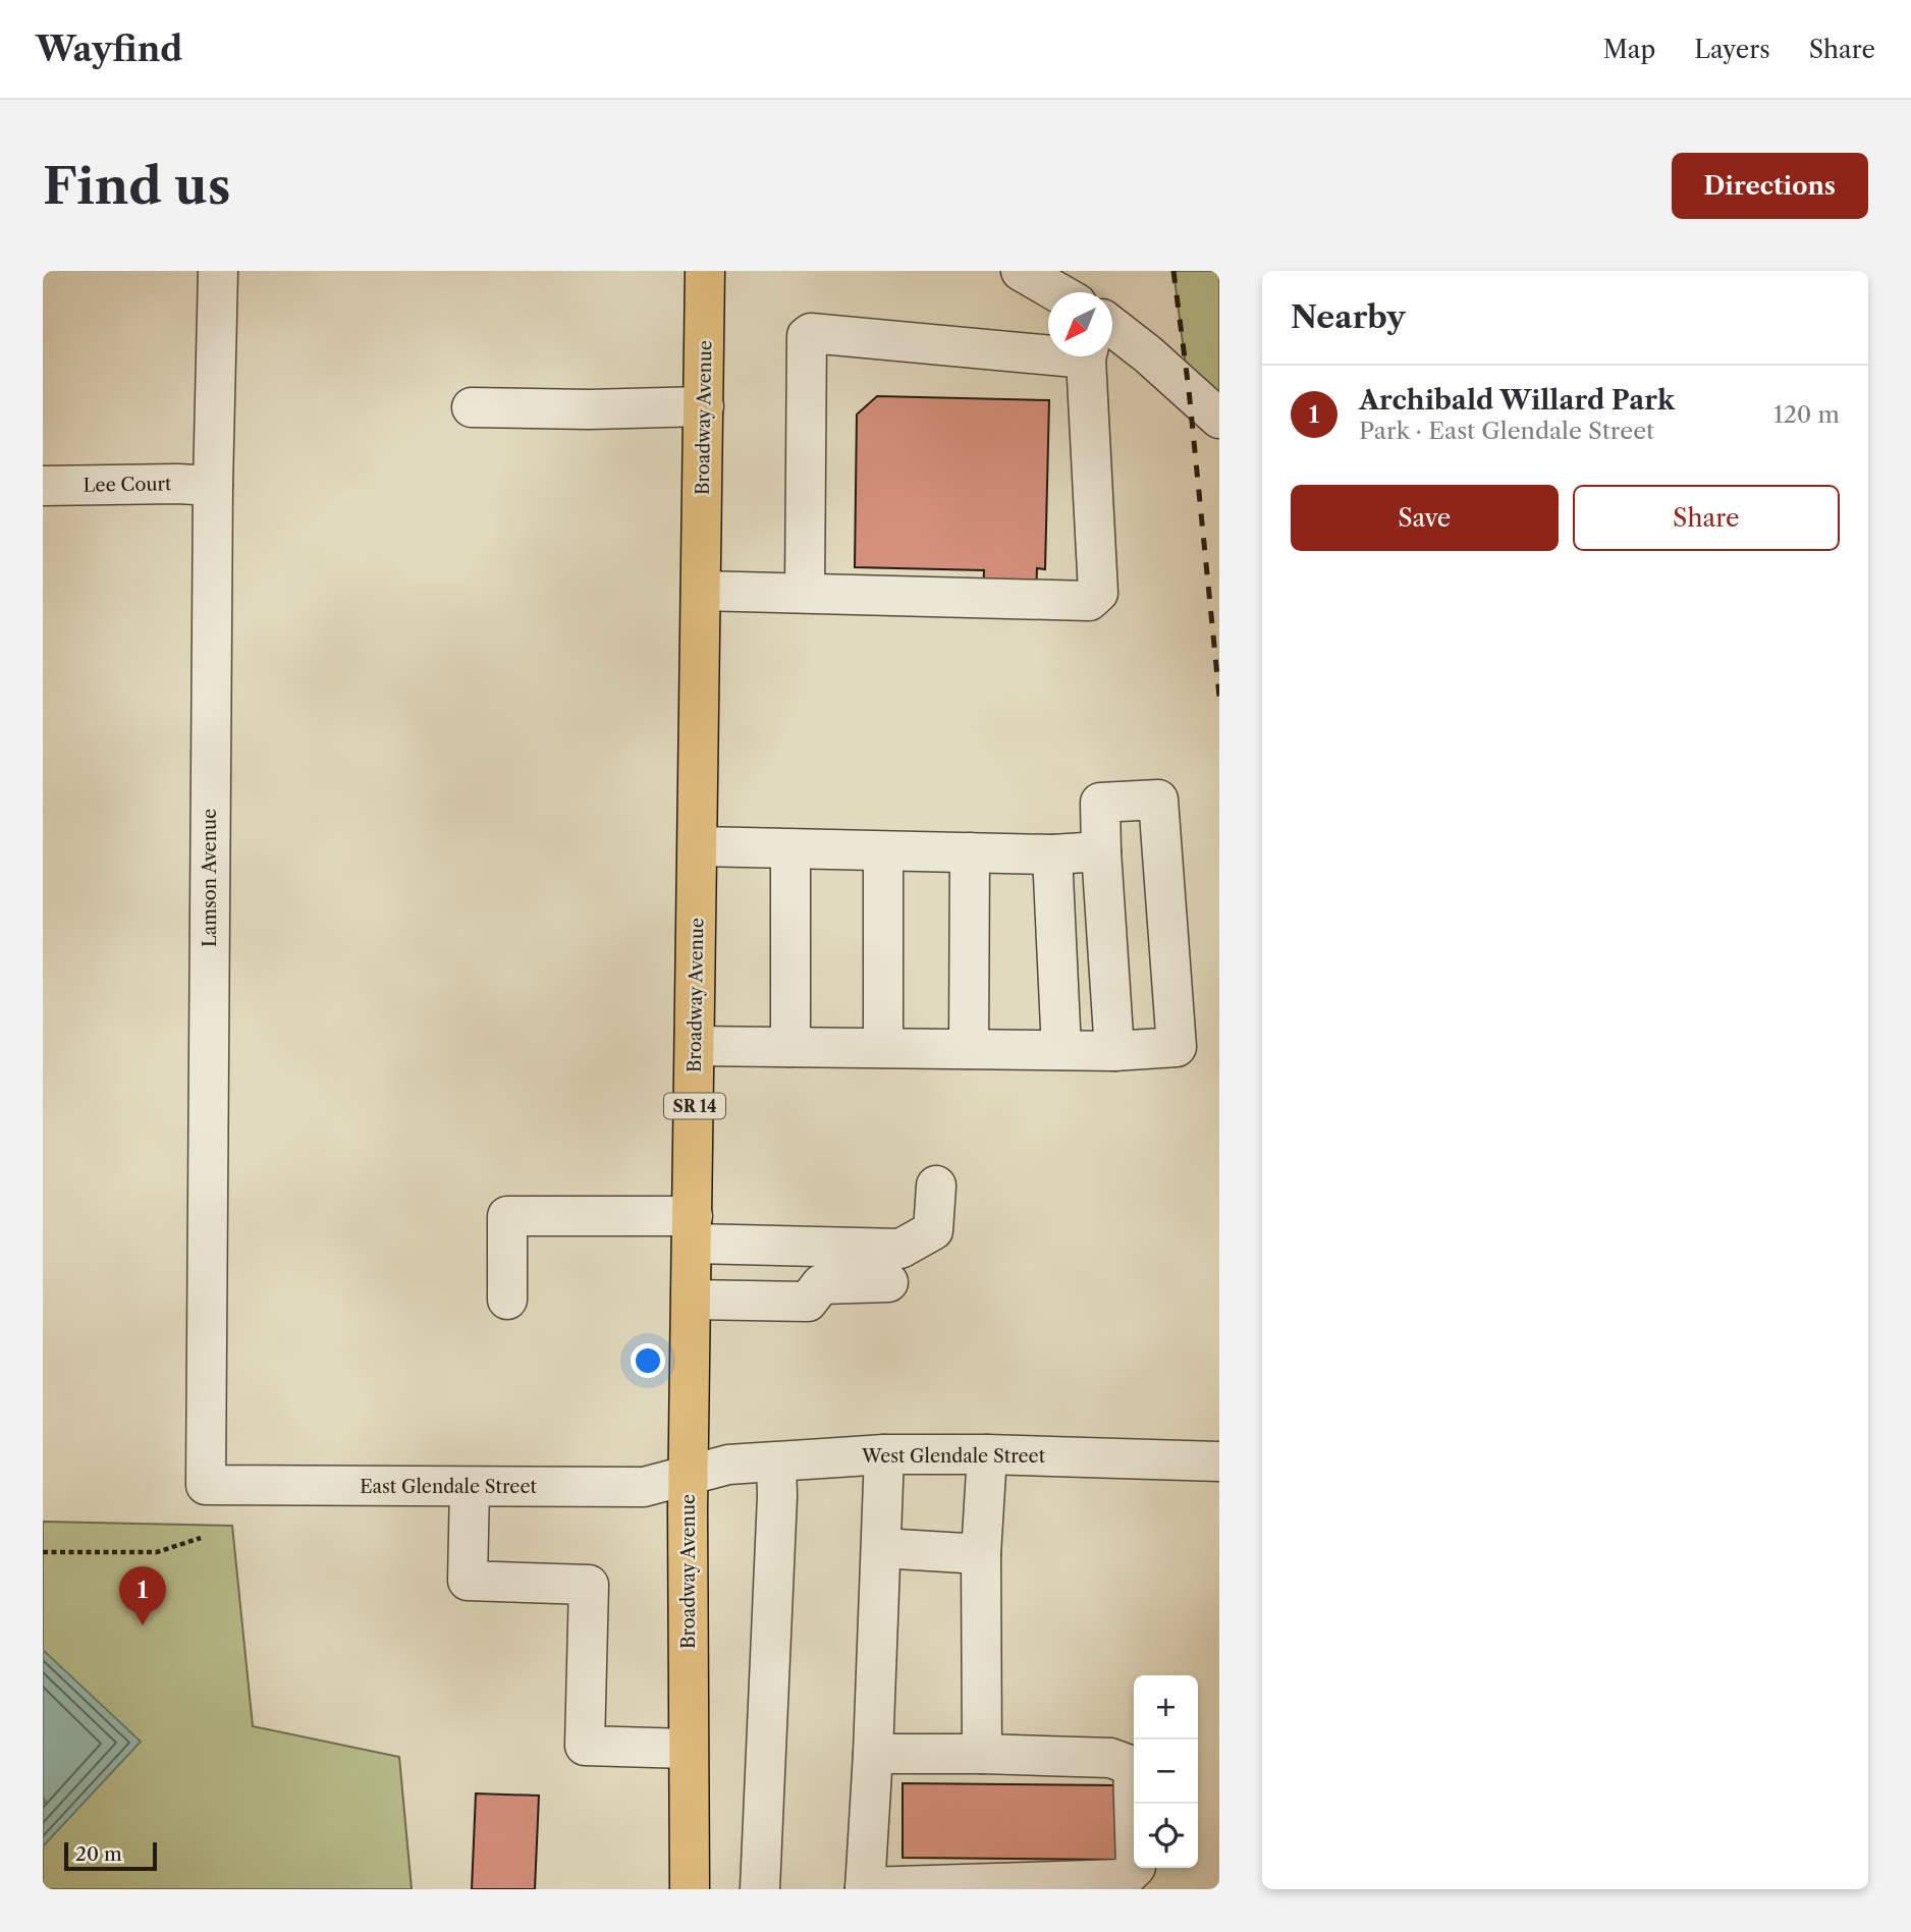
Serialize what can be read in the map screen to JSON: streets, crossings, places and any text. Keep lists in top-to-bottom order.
{
  "streets": {
    "main road": ["Broadway Avenue", "SR 14"],
    "street": [
      "Lee Court",
      "Lamson Avenue",
      "West Glendale Street",
      "East Glendale Street"
    ]
  },
  "crossings": [
    ["Broadway Avenue", "West Glendale Street"],
    ["Broadway Avenue", "East Glendale Street"],
    ["Lee Court", "Lamson Avenue"],
    ["Lamson Avenue", "East Glendale Street"],
    ["West Glendale Street", "East Glendale Street"]
  ],
  "scale_bar": "20 m",
  "north": "bottom left",
  "page": {
    "header": "Wayfind",
    "nav": ["Map", "Layers", "Share"],
    "buttons": [
      "Directions",
      ["Save", "Share"]
    ],
    "title": "Find us",
    "heading": "Nearby",
    "list": [
      {
        "mark": "1",
        "name": "Archibald Willard Park",
        "note": "Park · East Glendale Street",
        "value": "120 m"
      }
    ],
    "pins": "1",
    "map_buttons": ["+", "−"],
    "scale": "20 m"
  }
}
